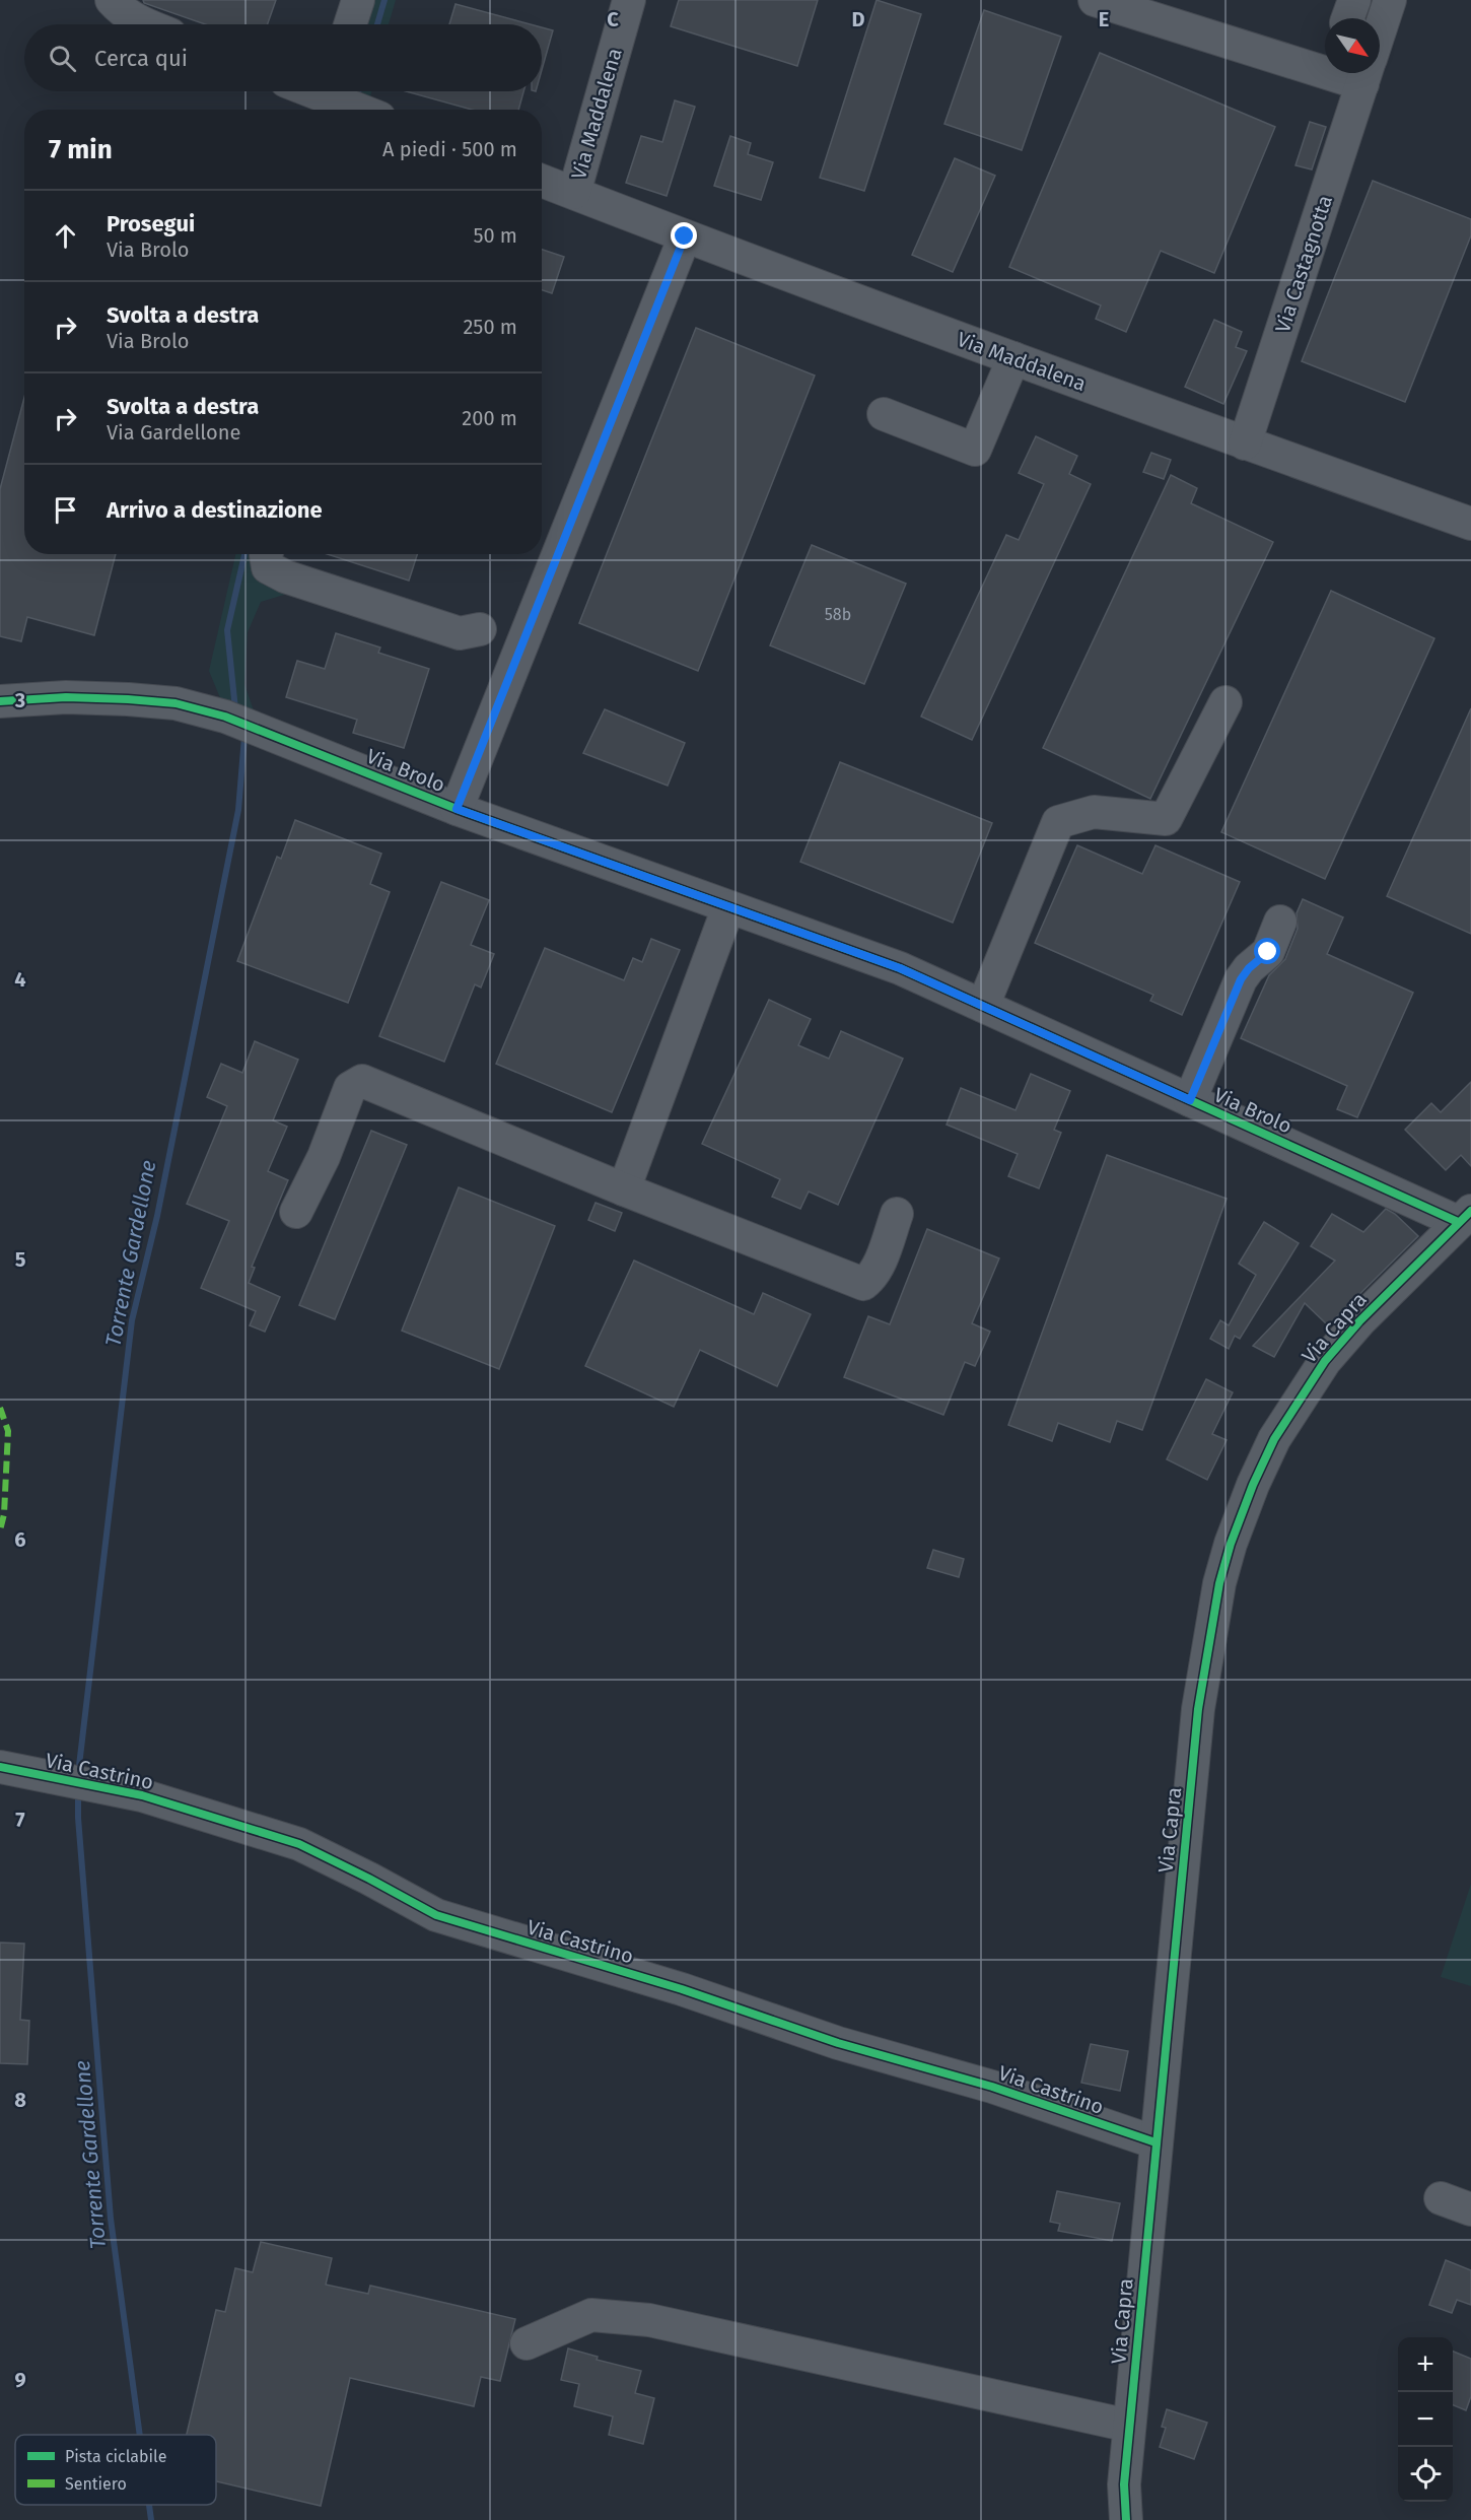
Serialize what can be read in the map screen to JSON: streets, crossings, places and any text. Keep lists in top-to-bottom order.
{
  "streets": {
    "street": [
      "Via Maddalena",
      "Via Castagnotta",
      "Via Brolo",
      "Via Capra",
      "Via Castrino"
    ]
  },
  "crossings": [
    ["Via Maddalena", "Via Castagnotta"],
    ["Via Brolo", "Via Capra"],
    ["Via Capra", "Via Castrino"]
  ],
  "water": ["Torrente Gardellone"],
  "house_numbers": ["58b"],
  "legend": ["Pista ciclabile", "Sentiero"],
  "north": "bottom right",
  "page": {
    "search": "Cerca qui",
    "heading": ["7 min", "A piedi · 500 m"],
    "list": [
      ["Prosegui", "Via Brolo", "50 m"],
      ["Svolta a destra", "Via Brolo", "250 m"],
      ["Svolta a destra", "Via Gardellone", "200 m"],
      "Arrivo a destinazione"
    ],
    "map_buttons": ["+", "−"]
  },
  "grid": {
    "columns": ["C", "D", "E"],
    "rows": [
      "3",
      "4",
      "5",
      "6",
      "7",
      "8",
      "9"
    ]
  }
}
